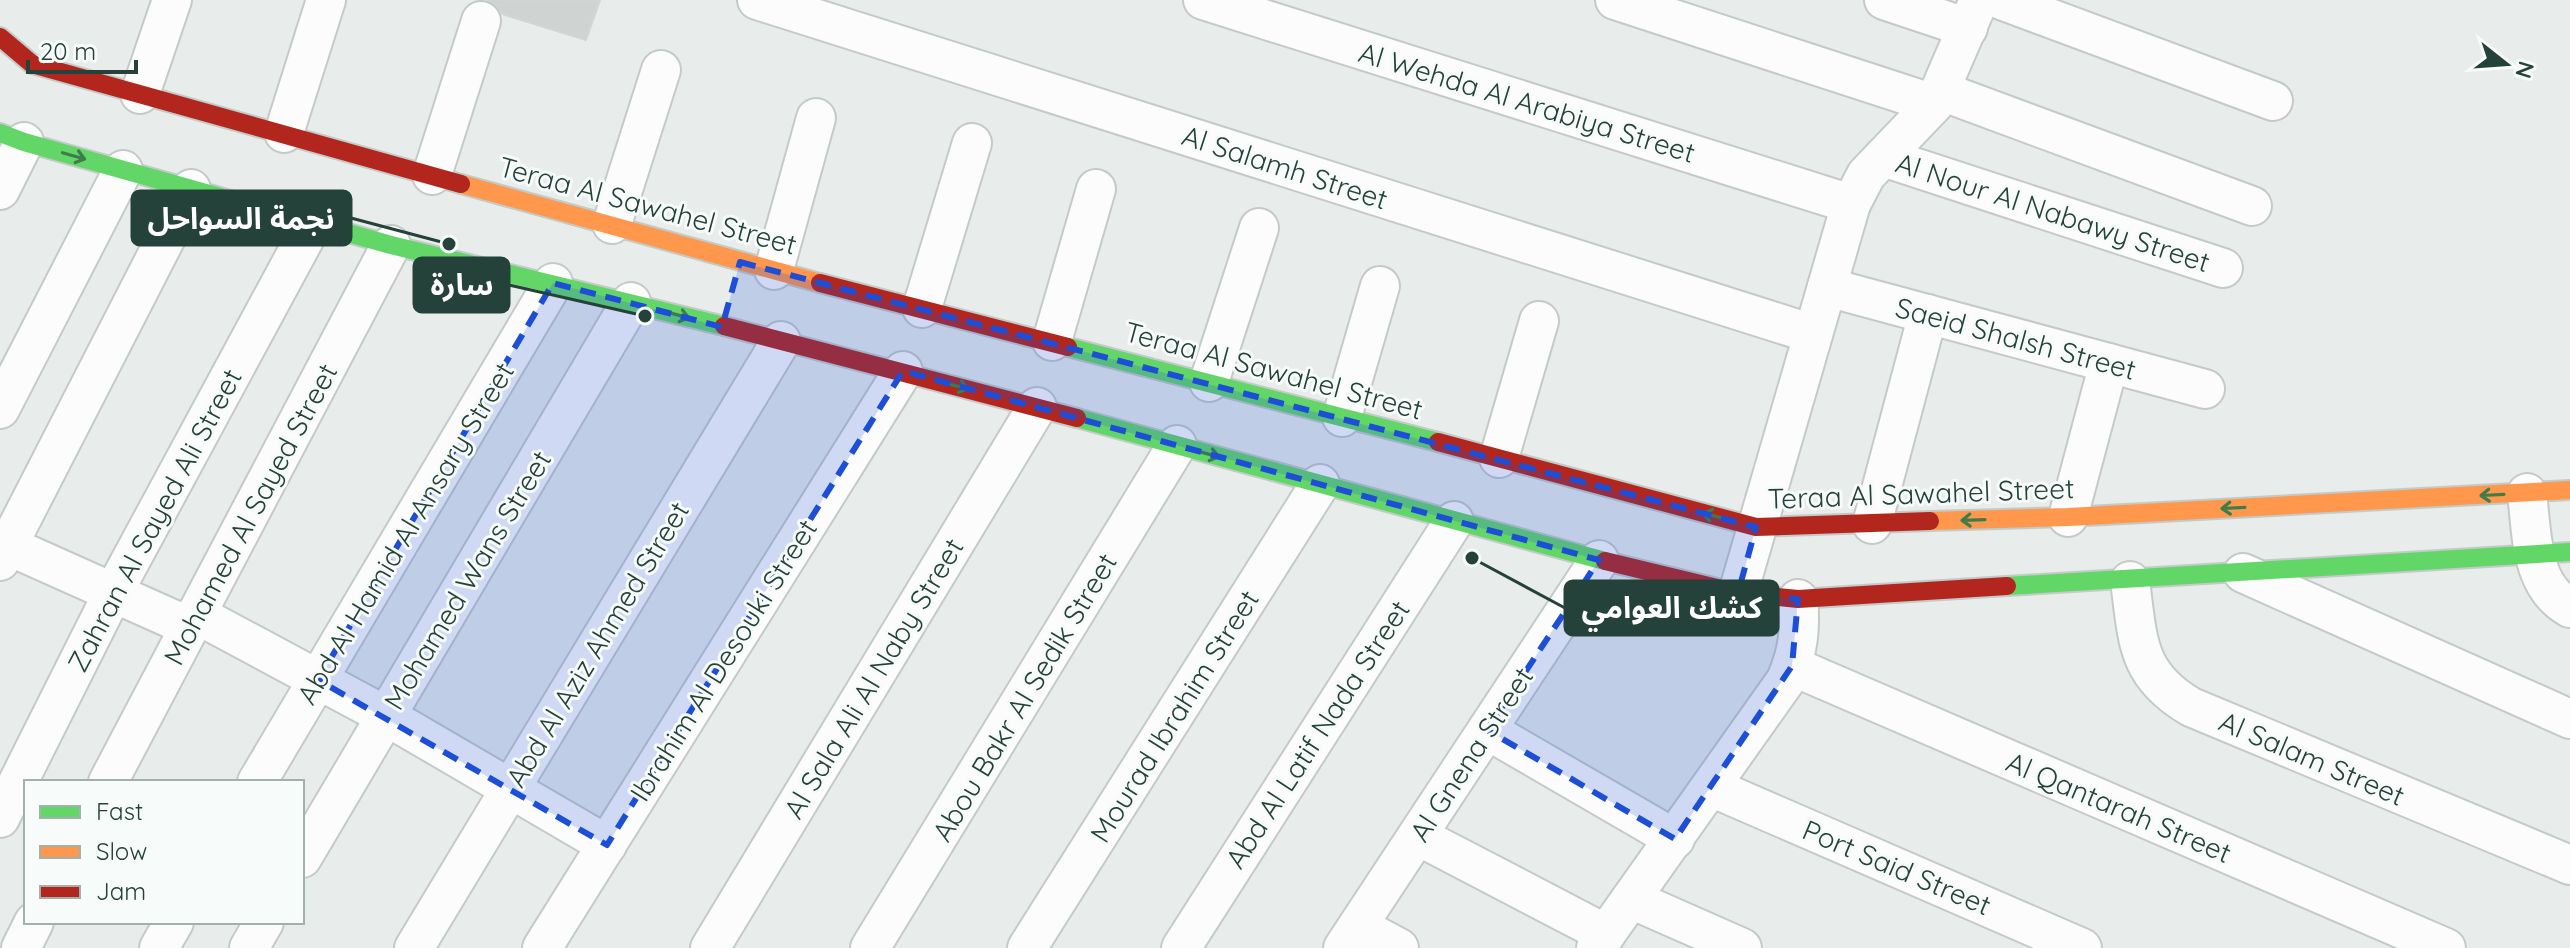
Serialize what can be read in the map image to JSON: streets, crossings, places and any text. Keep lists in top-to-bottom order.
{
  "streets": {
    "main road": ["Teraa Al Sawahel Street"],
    "street": [
      "Al Wehda Al Arabiya Street",
      "Al Salamh Street",
      "Al Nour Al Nabawy Street",
      "Saeid Shalsh Street",
      "Mohamed Al Sayed Street",
      "Zahran Al Sayed Ali Street",
      "Abd Al Hamid Al Ansary Street",
      "Mohamed Wans Street",
      "Abd Al Aziz Ahmed Street",
      "Ibrahim Al Desouki Street",
      "Al Sala Ali Al Naby Street",
      "Abou Bakr Al Sedik Street",
      "Mourad Ibrahim Street",
      "Abd Al Latif Nada Street",
      "Al Gnena Street",
      "Al Salam Street",
      "Al Qantarah Street",
      "Port Said Street"
    ]
  },
  "places": ["نجمة السواحل", "سارة", "كشك العوامي"],
  "legend": ["Fast", "Slow", "Jam"],
  "scale_bar": "20 m",
  "north": "right"
}
